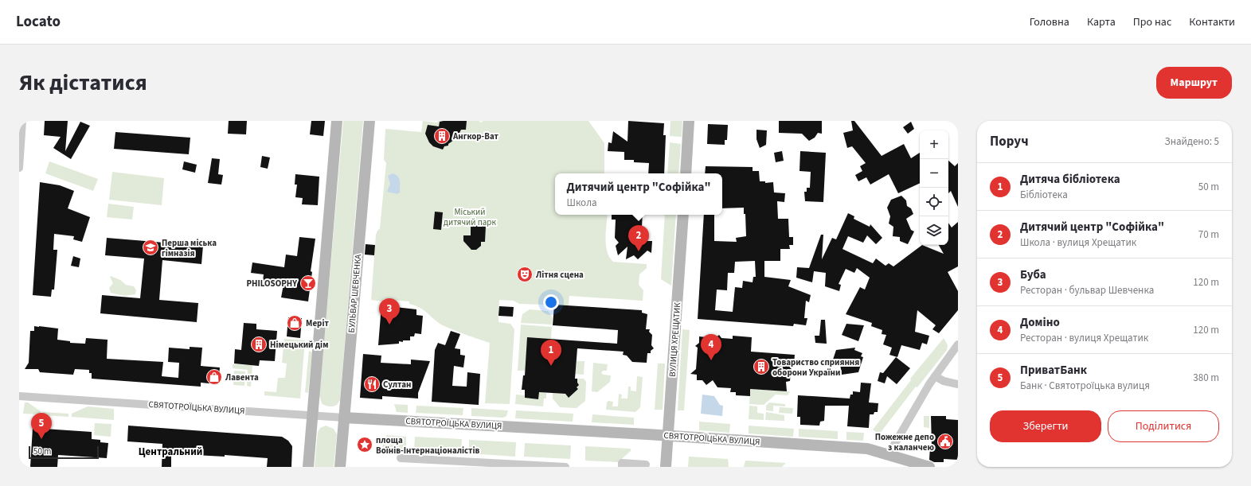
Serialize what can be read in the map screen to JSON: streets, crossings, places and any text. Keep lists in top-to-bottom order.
{
  "streets": {
    "main road": ["БУЛЬВАР ШЕВЧЕНКА", "ВУЛИЦЯ ХРЕЩАТИК", "СВЯТОТРОЇЦЬКА ВУЛИЦЯ"]
  },
  "crossings": [
    ["БУЛЬВАР ШЕВЧЕНКА", "СВЯТОТРОЇЦЬКА ВУЛИЦЯ"],
    ["ВУЛИЦЯ ХРЕЩАТИК", "СВЯТОТРОЇЦЬКА ВУЛИЦЯ"]
  ],
  "districts": ["Центральний"],
  "parks": ["Міський дитячий парк"],
  "places": {
    "building": ["Ангкор-Ват", "Німецький дім", "Товариство сприяння оборони України"],
    "school or university": ["Перша міська гімназія"],
    "theatre": ["Літня сцена"],
    "bar": ["PHILOSOPHY"],
    "shop": ["Меріт", "Лавента"],
    "restaurant": ["Султан"],
    "public building": ["Пожежне депо з каланчею"],
    "place": ["площа Воїнів-Інтернаціоналістів"]
  },
  "scale_bar": "50 m",
  "page": {
    "header": "Locato",
    "nav": [
      "Головна",
      "Карта",
      "Про нас",
      "Контакти"
    ],
    "title": "Як дістатися",
    "buttons": [
      "Маршрут",
      ["Зберегти", "Поділитися"]
    ],
    "heading": ["Поруч", "Знайдено: 5"],
    "map_buttons": ["+", "−"],
    "list": [
      {
        "mark": "1",
        "name": "Дитяча бібліотека",
        "note": "Бібліотека",
        "value": "50 m"
      },
      {
        "mark": "2",
        "name": "Дитячий центр \"Софійка\"",
        "note": "Школа · вулиця Хрещатик",
        "value": "70 m"
      },
      {
        "mark": "3",
        "name": "Буба",
        "note": "Ресторан · бульвар Шевченка",
        "value": "120 m"
      },
      {
        "mark": "4",
        "name": "Доміно",
        "note": "Ресторан · вулиця Хрещатик",
        "value": "120 m"
      },
      {
        "mark": "5",
        "name": "ПриватБанк",
        "note": "Банк · Святотроїцька вулиця",
        "value": "380 m"
      }
    ],
    "popup": ["Дитячий центр \"Софійка\"", "Школа"],
    "pins": [
      "2",
      "3",
      "4",
      "1",
      "5"
    ],
    "scale": "50 m"
  }
}
